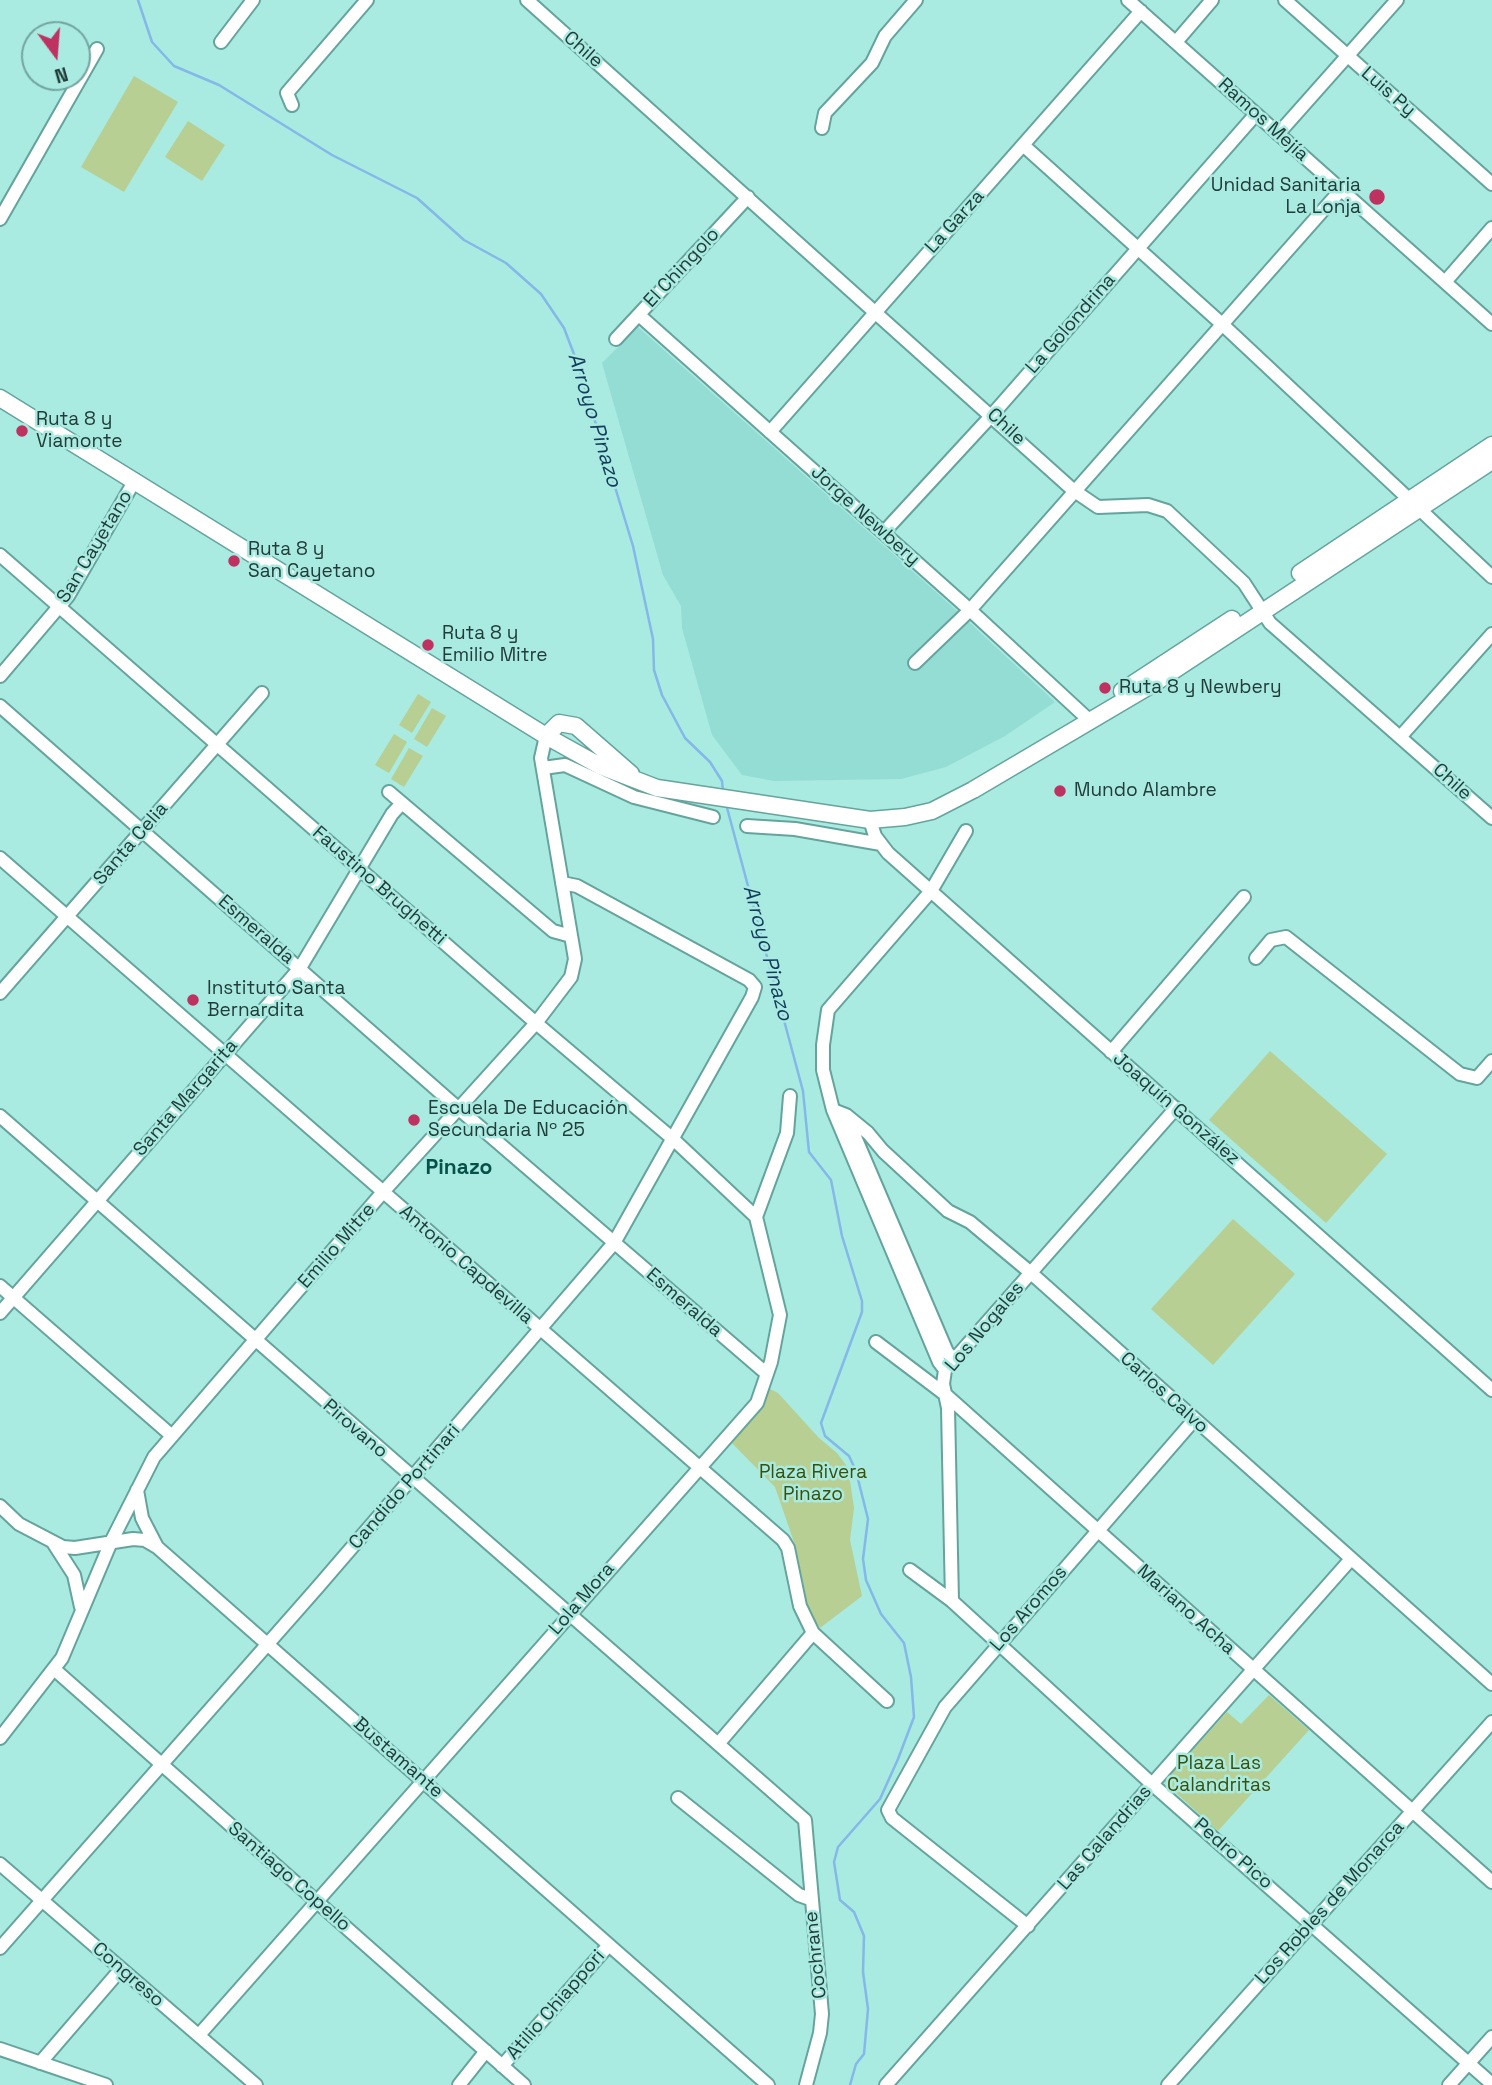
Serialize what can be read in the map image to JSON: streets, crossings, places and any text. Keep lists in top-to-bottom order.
{
  "streets": {
    "street": [
      "Chile",
      "Luis Py",
      "Ramos Mejía",
      "La Garza",
      "El Chingolo",
      "La Golondrina",
      "Jorge Newbery",
      "San Cayetano",
      "Santa Celia",
      "Faustino Brughetti",
      "Esmeralda",
      "Santa Margarita",
      "Joaquín González",
      "Emilio Mitre",
      "Antonio Capdevilla",
      "Los Nogales",
      "Carlos Calvo",
      "Pirovano",
      "Candido Portinari",
      "Lola Mora",
      "Los Aromos",
      "Mariano Acha",
      "Bustamante",
      "Las Calandrias",
      "Pedro Pico",
      "Santiago Copello",
      "Los Robles de Monarca",
      "Cochrane",
      "Congreso",
      "Atilio Chiappori"
    ]
  },
  "crossings": [
    ["Chile", "La Garza"],
    ["Chile", "El Chingolo"],
    ["Chile", "La Golondrina"],
    ["Ramos Mejía", "La Garza"],
    ["Ramos Mejía", "La Golondrina"],
    ["La Garza", "Jorge Newbery"],
    ["El Chingolo", "Jorge Newbery"],
    ["La Golondrina", "Jorge Newbery"],
    ["San Cayetano", "Faustino Brughetti"],
    ["Santa Celia", "Faustino Brughetti"],
    ["Santa Celia", "Esmeralda"],
    ["Santa Celia", "Antonio Capdevilla"],
    ["Faustino Brughetti", "Santa Margarita"],
    ["Faustino Brughetti", "Emilio Mitre"],
    ["Faustino Brughetti", "Candido Portinari"],
    ["Faustino Brughetti", "Lola Mora"],
    ["Esmeralda", "Santa Margarita"],
    ["Esmeralda", "Emilio Mitre"],
    ["Esmeralda", "Candido Portinari"],
    ["Esmeralda", "Lola Mora"],
    ["Santa Margarita", "Antonio Capdevilla"],
    ["Santa Margarita", "Pirovano"],
    ["Joaquín González", "Los Nogales"],
    ["Emilio Mitre", "Antonio Capdevilla"],
    ["Emilio Mitre", "Pirovano"],
    ["Emilio Mitre", "Candido Portinari"],
    ["Emilio Mitre", "Santiago Copello"],
    ["Antonio Capdevilla", "Candido Portinari"],
    ["Antonio Capdevilla", "Lola Mora"],
    ["Los Nogales", "Carlos Calvo"],
    ["Los Nogales", "Mariano Acha"],
    ["Los Nogales", "Pedro Pico"],
    ["Carlos Calvo", "Los Aromos"],
    ["Carlos Calvo", "Las Calandrias"],
    ["Pirovano", "Candido Portinari"],
    ["Pirovano", "Lola Mora"],
    ["Pirovano", "Cochrane"],
    ["Candido Portinari", "Bustamante"],
    ["Candido Portinari", "Santiago Copello"],
    ["Candido Portinari", "Congreso"],
    ["Lola Mora", "Bustamante"],
    ["Lola Mora", "Santiago Copello"],
    ["Lola Mora", "Congreso"],
    ["Los Aromos", "Mariano Acha"],
    ["Los Aromos", "Las Calandrias"],
    ["Los Aromos", "Pedro Pico"],
    ["Mariano Acha", "Las Calandrias"],
    ["Mariano Acha", "Los Robles de Monarca"],
    ["Bustamante", "Atilio Chiappori"],
    ["Las Calandrias", "Pedro Pico"],
    ["Pedro Pico", "Los Robles de Monarca"],
    ["Santiago Copello", "Atilio Chiappori"]
  ],
  "districts": ["Pinazo"],
  "water": ["Arroyo Pinazo"],
  "parks": ["Plaza Rivera Pinazo", "Plaza Las Calandritas"],
  "places": [
    "Unidad Sanitaria La Lonja",
    "Ruta 8 y Viamonte",
    "Ruta 8 y San Cayetano",
    "Ruta 8 y Emilio Mitre",
    "Ruta 8 y Newbery",
    "Mundo Alambre",
    "Instituto Santa Bernardita",
    "Escuela De Educación Secundaria Nº 25"
  ],
  "north": "bottom"
}
